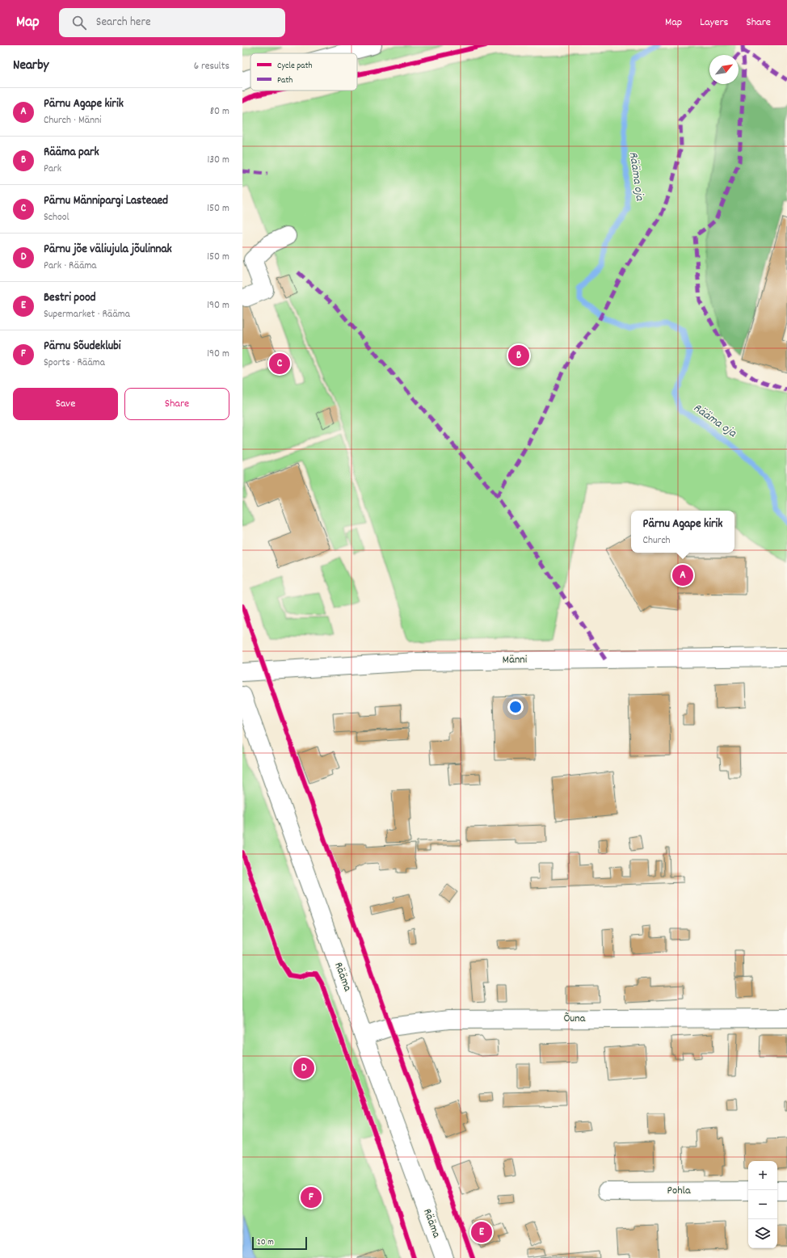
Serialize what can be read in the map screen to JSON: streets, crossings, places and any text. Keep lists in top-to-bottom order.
{
  "streets": {
    "street": [
      "Männi",
      "Rääma",
      "Õuna",
      "Pohla"
    ]
  },
  "crossings": [
    ["Rääma", "Õuna"]
  ],
  "water": ["Rääma oja"],
  "legend": ["Cycle path", "Path"],
  "scale_bar": "20 m",
  "north": "top right",
  "page": {
    "header": "Map",
    "search": "Search here",
    "nav": ["Map", "Layers", "Share"],
    "heading": ["Nearby", "6 results"],
    "list": [
      {
        "mark": "A",
        "name": "Pärnu Agape kirik",
        "note": "Church · Männi",
        "value": "80 m"
      },
      {
        "mark": "B",
        "name": "Rääma park",
        "note": "Park",
        "value": "130 m"
      },
      {
        "mark": "C",
        "name": "Pärnu Männipargi Lasteaed",
        "note": "School",
        "value": "150 m"
      },
      {
        "mark": "D",
        "name": "Pärnu jõe väliujula jõulinnak",
        "note": "Park · Rääma",
        "value": "150 m"
      },
      {
        "mark": "E",
        "name": "Bestri pood",
        "note": "Supermarket · Rääma",
        "value": "190 m"
      },
      {
        "mark": "F",
        "name": "Pärnu Sõudeklubi",
        "note": "Sports · Rääma",
        "value": "190 m"
      }
    ],
    "pins": [
      "B",
      "C",
      "A",
      "D",
      "F",
      "E"
    ],
    "buttons": ["Save", "Share"],
    "popup": ["Pärnu Agape kirik", "Church"],
    "map_buttons": ["+", "−"],
    "scale": "20 m"
  }
}
